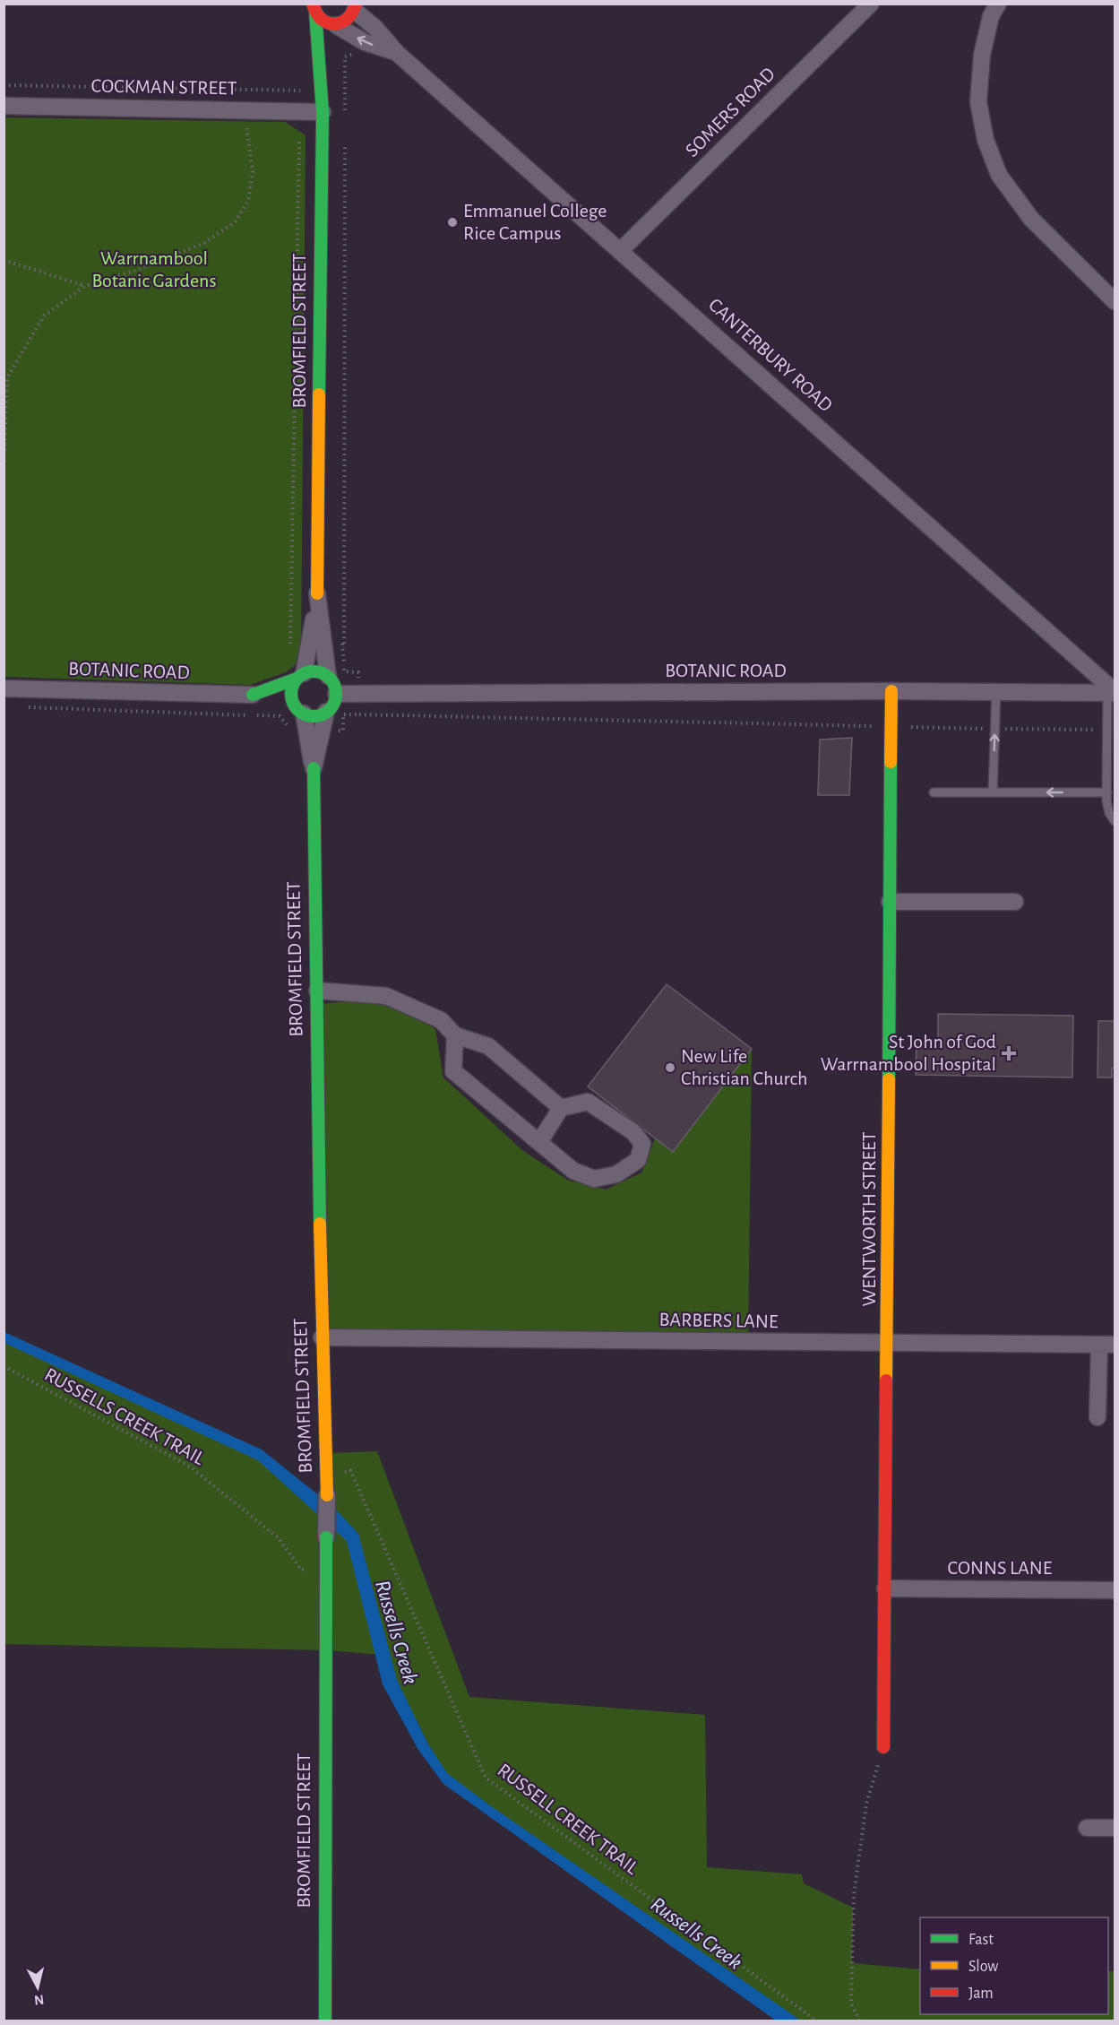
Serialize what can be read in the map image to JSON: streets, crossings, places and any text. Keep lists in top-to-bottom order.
{
  "streets": {
    "street": [
      "COCKMAN STREET",
      "SOMERS ROAD",
      "BROMFIELD STREET",
      "CANTERBURY ROAD",
      "BOTANIC ROAD",
      "WENTWORTH STREET",
      "BARBERS LANE",
      "CONNS LANE"
    ],
    "path": ["RUSSELLS CREEK TRAIL", "RUSSELL CREEK TRAIL"]
  },
  "crossings": [
    ["COCKMAN STREET", "BROMFIELD STREET"],
    ["SOMERS ROAD", "CANTERBURY ROAD"],
    ["BROMFIELD STREET", "CANTERBURY ROAD"],
    ["BROMFIELD STREET", "BOTANIC ROAD"],
    ["BROMFIELD STREET", "BARBERS LANE"],
    ["BROMFIELD STREET", "RUSSELLS CREEK TRAIL"],
    ["CANTERBURY ROAD", "BOTANIC ROAD"],
    ["BOTANIC ROAD", "WENTWORTH STREET"],
    ["WENTWORTH STREET", "BARBERS LANE"],
    ["WENTWORTH STREET", "CONNS LANE"]
  ],
  "water": ["Russells Creek"],
  "parks": ["Warrnambool Botanic Gardens"],
  "places": {
    "other": ["Emmanuel College Rice Campus", "New Life Christian Church"],
    "health": ["St John of God Warrnambool Hospital"]
  },
  "legend": ["Fast", "Slow", "Jam"],
  "north": "bottom"
}
